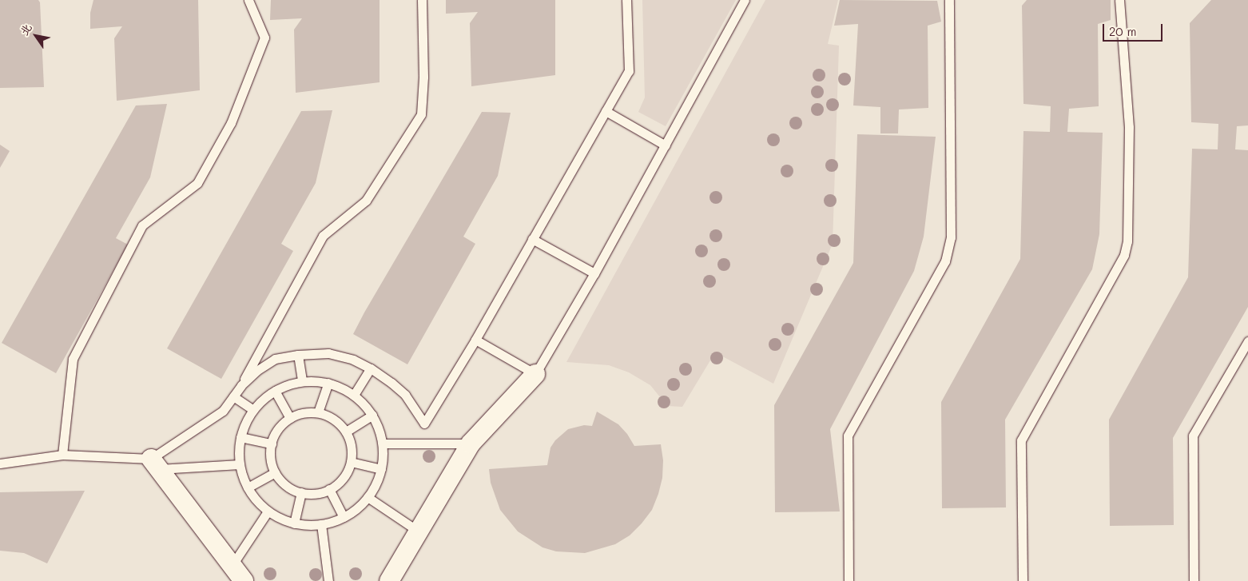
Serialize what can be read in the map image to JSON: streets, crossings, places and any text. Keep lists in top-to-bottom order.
{
  "scale_bar": "20 m",
  "north": "top left"
}
